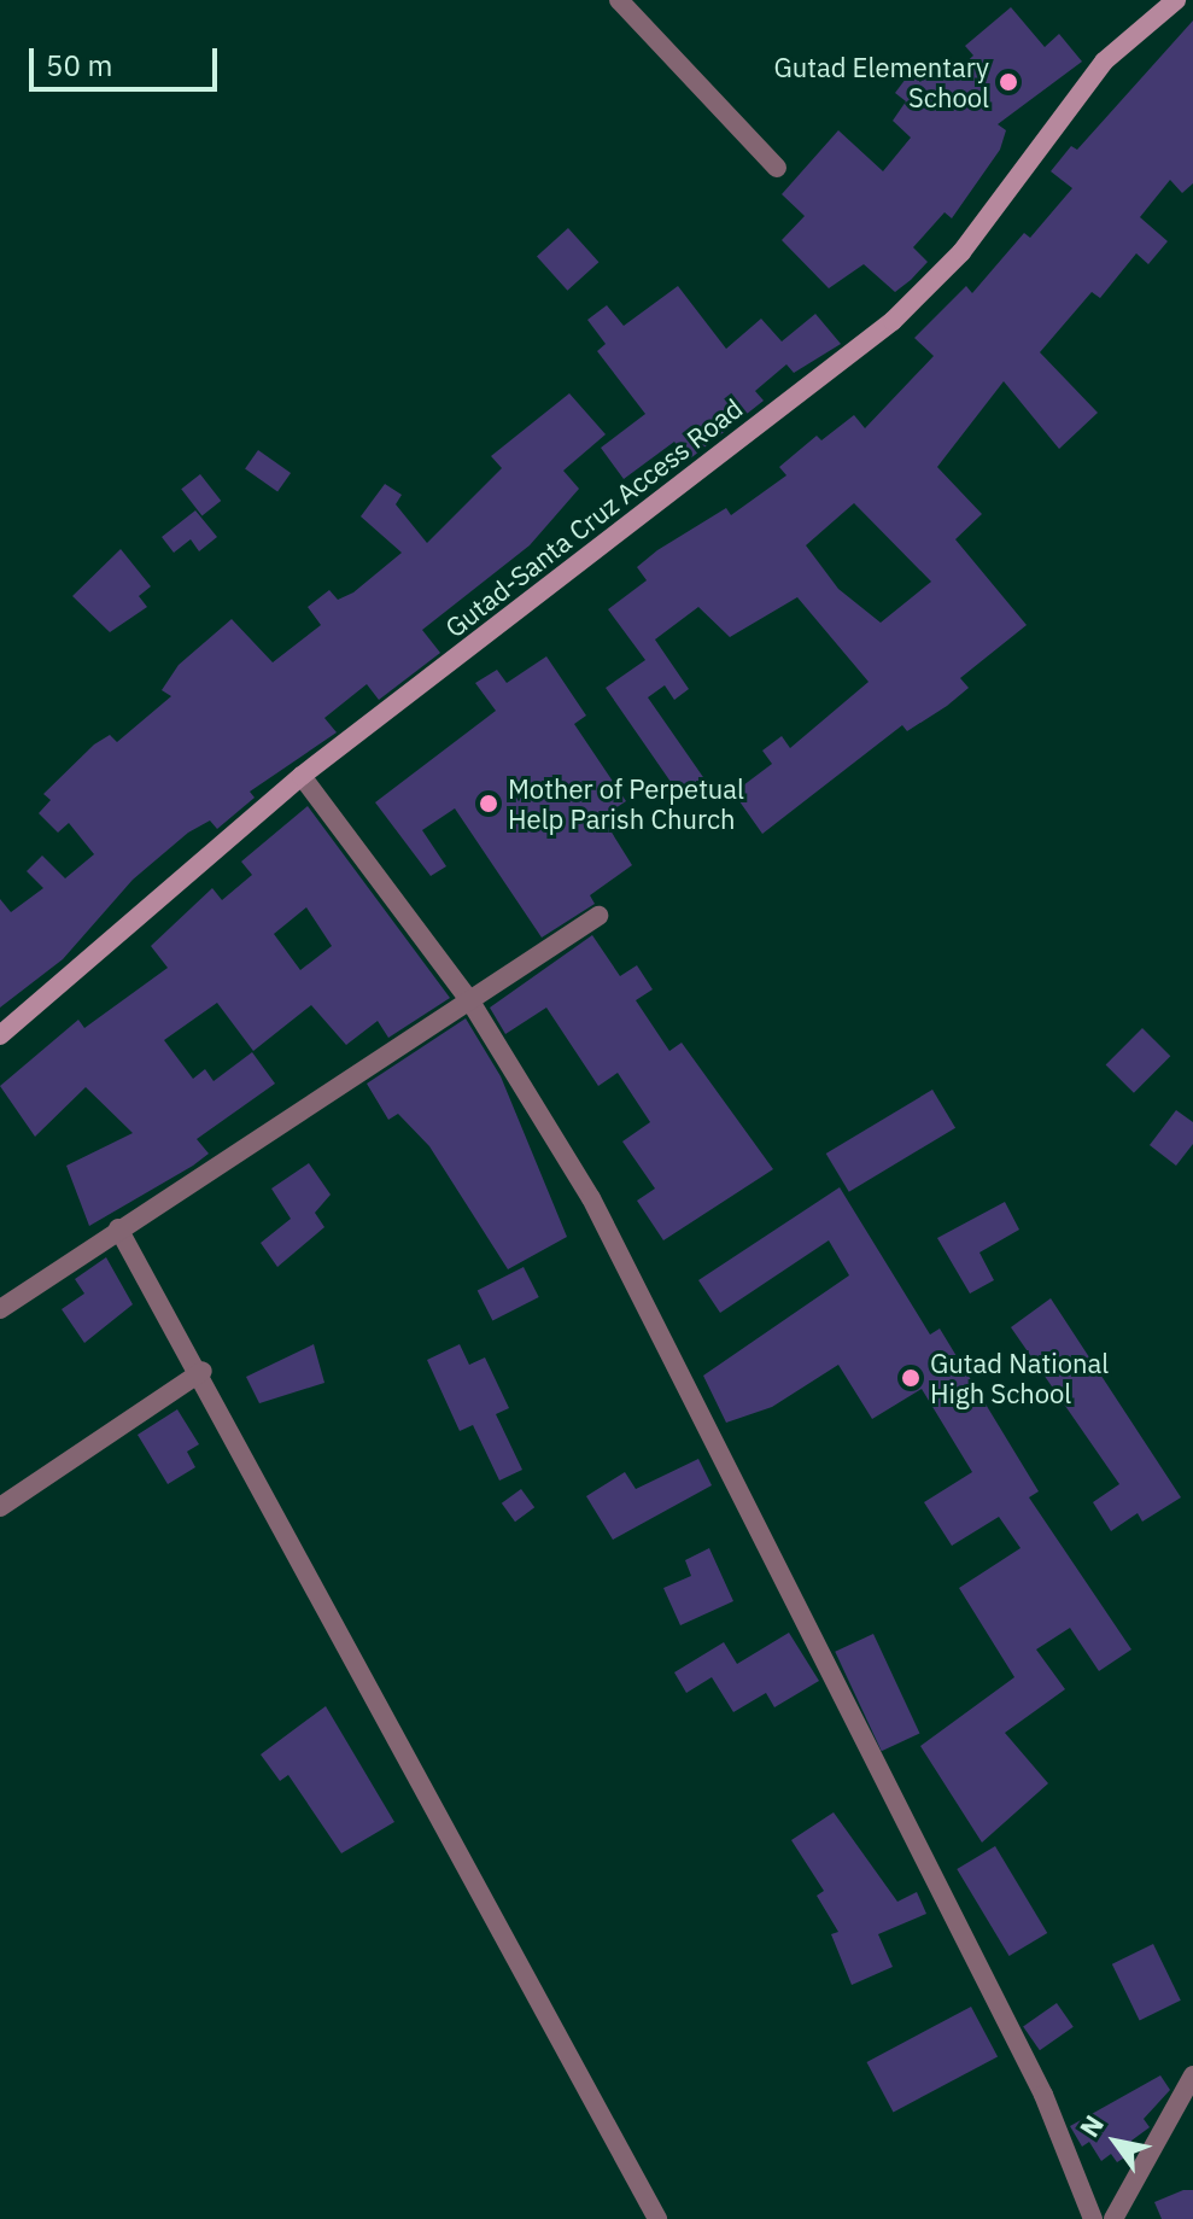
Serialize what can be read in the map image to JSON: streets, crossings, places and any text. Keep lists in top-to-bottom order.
{
  "streets": {
    "main road": ["Gutad-Santa Cruz Access Road"]
  },
  "places": ["Gutad Elementary School", "Mother of Perpetual Help Parish Church", "Gutad National High School"],
  "scale_bar": "50 m",
  "north": "top left"
}
